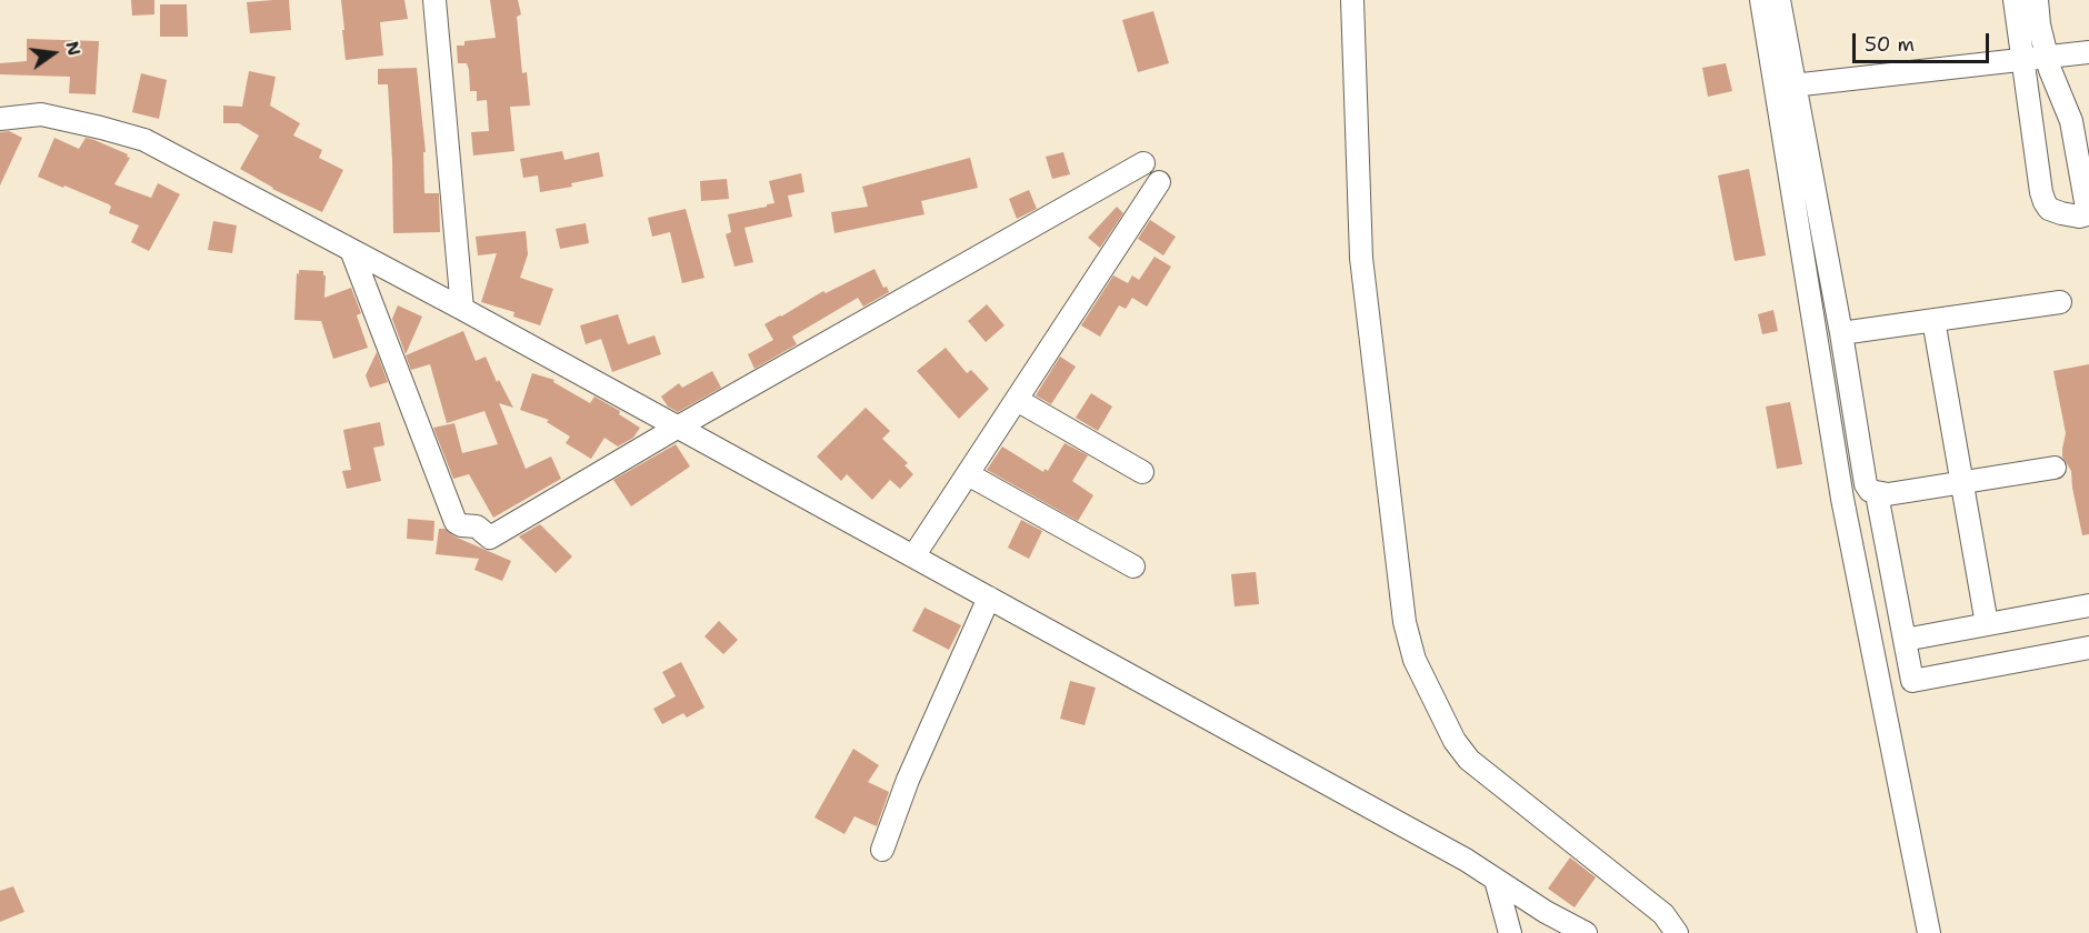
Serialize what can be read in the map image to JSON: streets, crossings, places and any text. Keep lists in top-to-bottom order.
{
  "scale_bar": "50 m",
  "north": "right"
}
